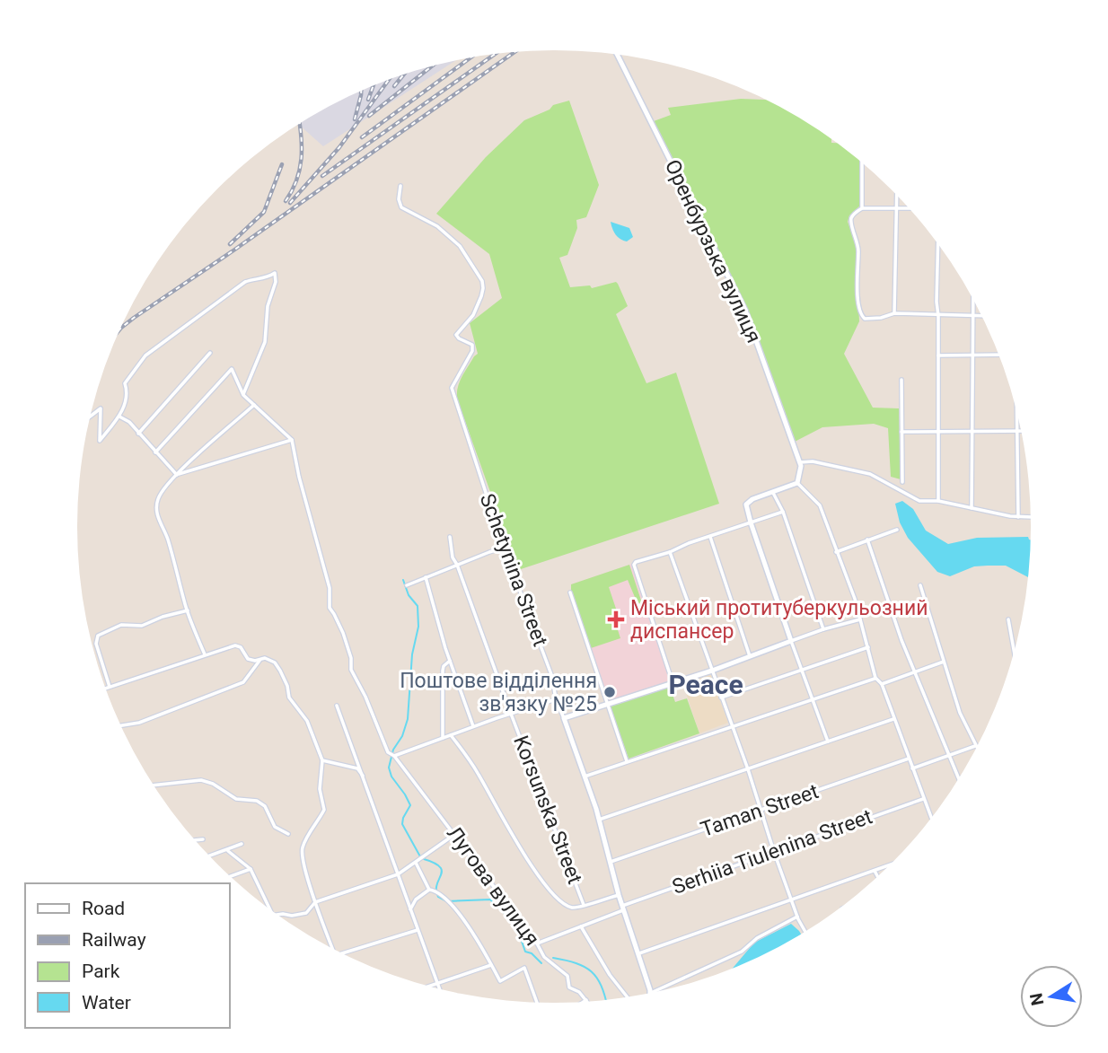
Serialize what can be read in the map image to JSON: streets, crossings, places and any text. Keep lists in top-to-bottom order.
{
  "streets": {
    "street": [
      "Оренбурзька вулиця",
      "Schetynina Street",
      "Korsunska Street",
      "Taman Street",
      "Serhiia Tiulenina Street",
      "Лугова вулиця"
    ]
  },
  "crossings": [
    ["Schetynina Street", "Taman Street"],
    ["Schetynina Street", "Serhiia Tiulenina Street"],
    ["Serhiia Tiulenina Street", "Лугова вулиця"]
  ],
  "districts": ["Peace"],
  "places": {
    "health": ["Міський протитуберкульозний диспансер"],
    "other": ["Поштове відділення зв'язку №25"]
  },
  "legend": [
    "Road",
    "Railway",
    "Park",
    "Water"
  ],
  "north": "left"
}
